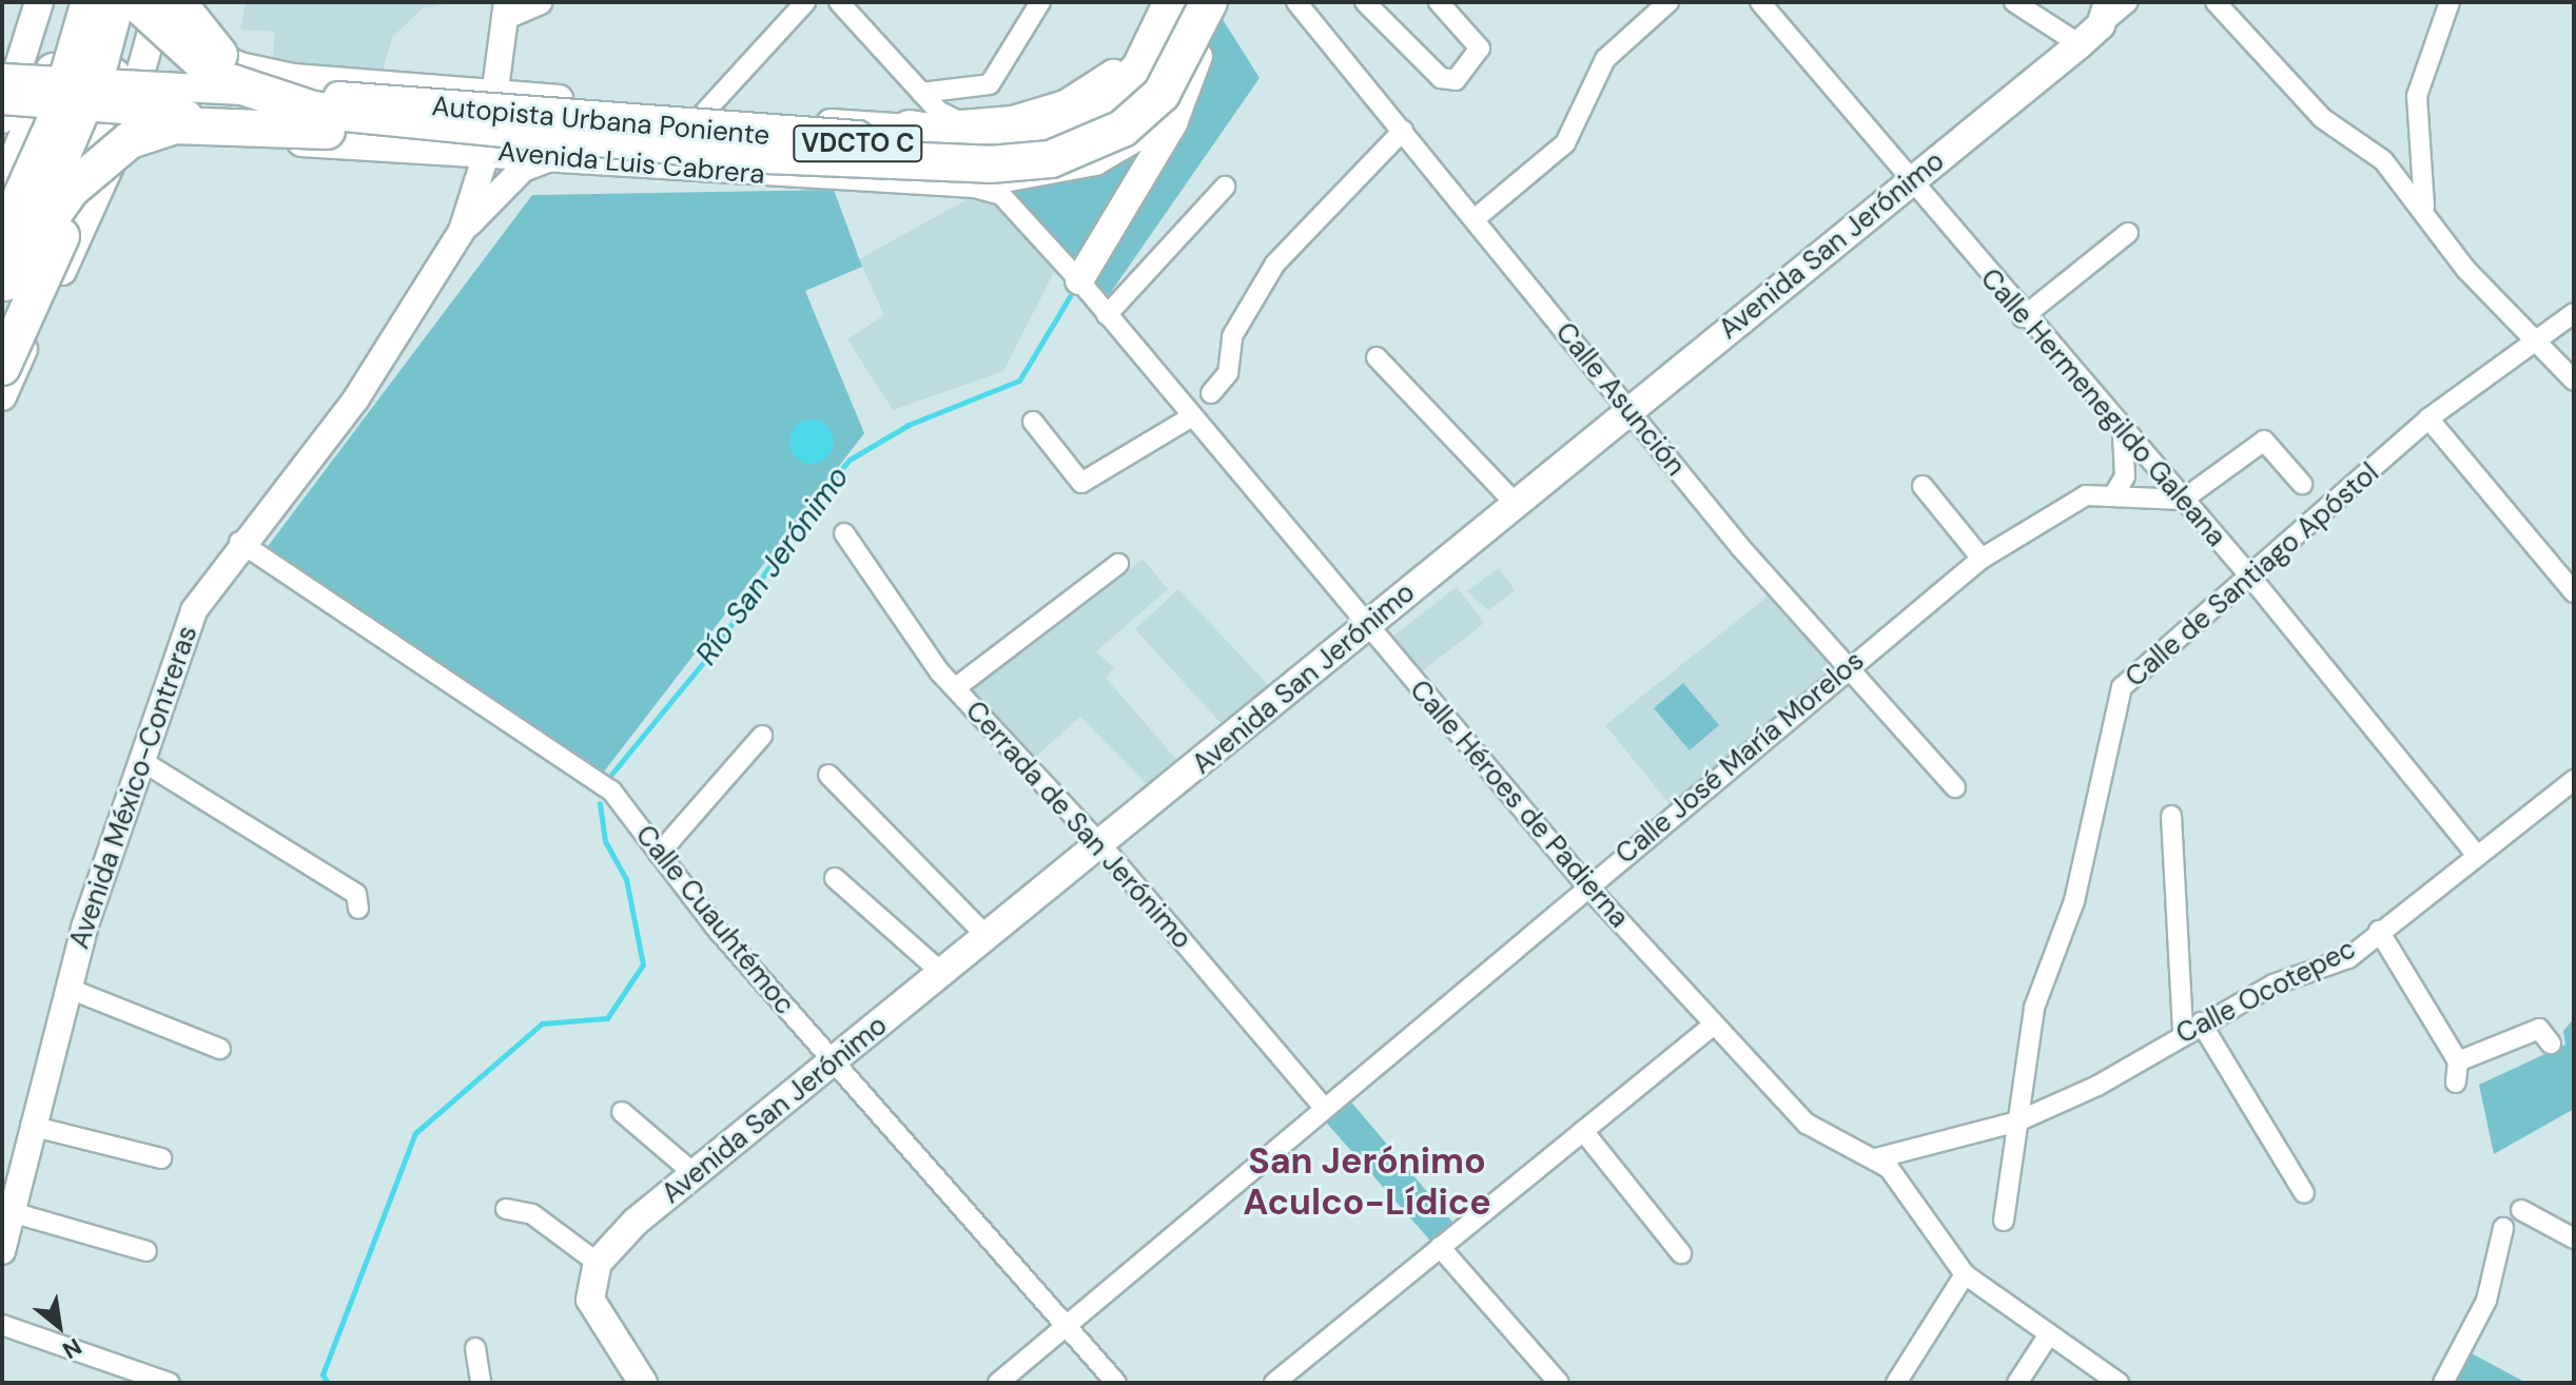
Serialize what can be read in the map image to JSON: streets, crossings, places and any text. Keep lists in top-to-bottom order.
{
  "streets": {
    "highway": ["Autopista Urbana Poniente", "VDCTO C"],
    "main road": ["Avenida Luis Cabrera", "Avenida San Jerónimo"],
    "street": [
      "Calle Asunción",
      "Calle Hermenegildo Galeana",
      "Calle de Santiago Apóstol",
      "Calle José María Morelos",
      "Avenida México-Contreras",
      "Calle Héroes de Padierna",
      "Cerrada de San Jerónimo",
      "Calle Cuauhtémoc",
      "Calle Ocotepec"
    ]
  },
  "crossings": [
    ["Autopista Urbana Poniente", "Avenida Luis Cabrera"],
    ["Autopista Urbana Poniente", "Avenida México-Contreras"],
    ["Avenida Luis Cabrera", "Avenida México-Contreras"],
    ["Avenida Luis Cabrera", "Calle Héroes de Padierna"],
    ["Avenida San Jerónimo", "Calle Asunción"],
    ["Avenida San Jerónimo", "Calle Hermenegildo Galeana"],
    ["Avenida San Jerónimo", "Calle Héroes de Padierna"],
    ["Avenida San Jerónimo", "Cerrada de San Jerónimo"],
    ["Avenida San Jerónimo", "Calle Cuauhtémoc"],
    ["Calle Asunción", "Calle José María Morelos"],
    ["Calle Hermenegildo Galeana", "Calle de Santiago Apóstol"],
    ["Calle Hermenegildo Galeana", "Calle José María Morelos"],
    ["Calle Hermenegildo Galeana", "Calle Ocotepec"],
    ["Calle de Santiago Apóstol", "Calle Ocotepec"],
    ["Calle José María Morelos", "Calle Héroes de Padierna"],
    ["Calle José María Morelos", "Cerrada de San Jerónimo"],
    ["Calle José María Morelos", "Calle Cuauhtémoc"],
    ["Avenida México-Contreras", "Calle Cuauhtémoc"],
    ["Calle Héroes de Padierna", "Calle Ocotepec"]
  ],
  "districts": ["San Jerónimo Aculco-Lídice"],
  "water": ["Río San Jerónimo"],
  "north": "bottom right"
}
